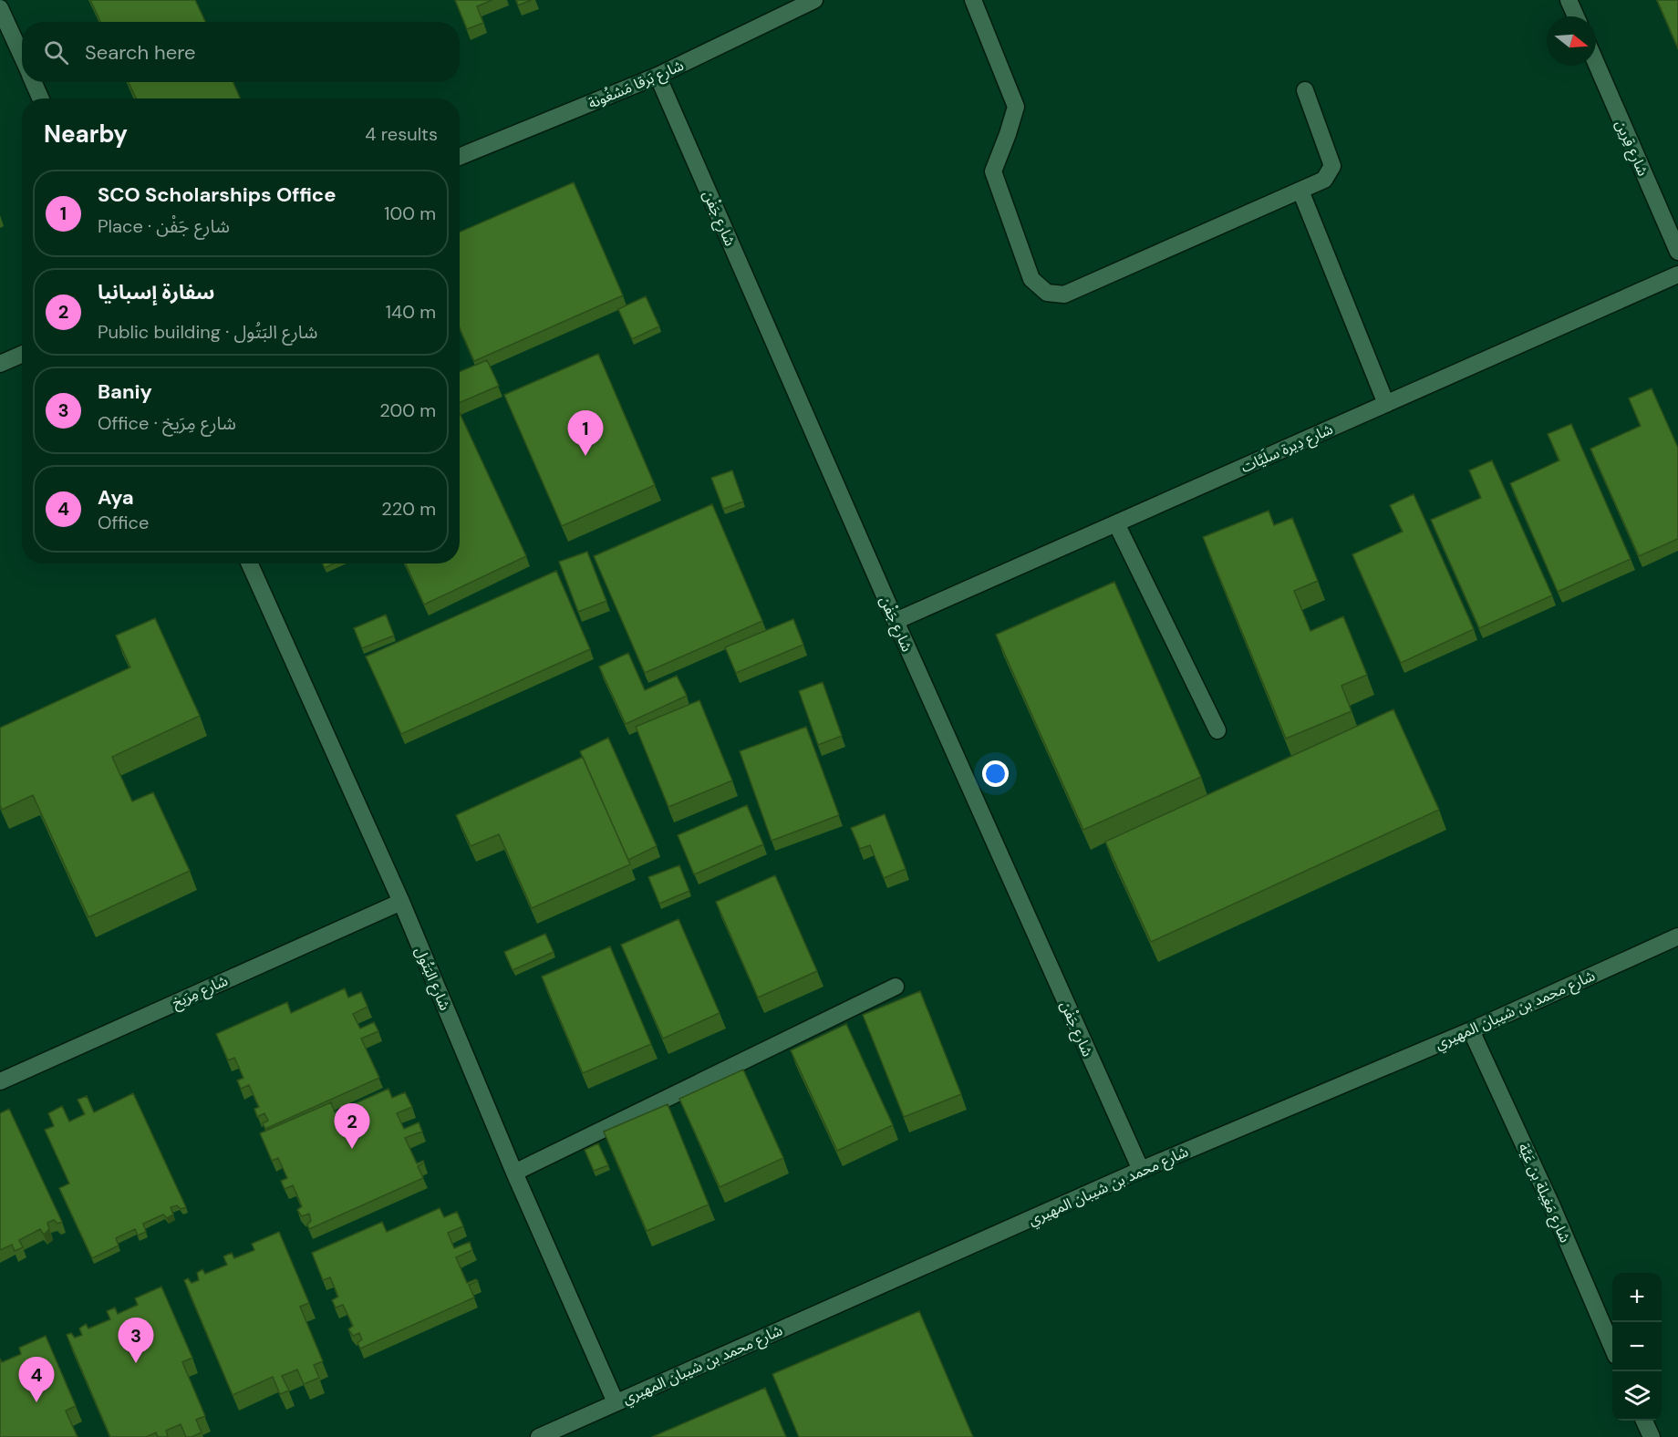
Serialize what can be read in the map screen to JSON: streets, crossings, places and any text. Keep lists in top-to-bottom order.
{
  "streets": {
    "street": [
      "شارع بَرقا مَشغُونة",
      "شارع قِرين",
      "شارع جَفْن",
      "شارع دِيرة سلَيَّات",
      "شارع البَتُول",
      "شارع مِرَيخ",
      "شارع محمد بن شيبان المهيري",
      "شارع مَغِيلة بن عَيَّة"
    ]
  },
  "crossings": [
    ["شارع بَرقا مَشغُونة", "شارع جَفْن"],
    ["شارع جَفْن", "شارع دِيرة سلَيَّات"],
    ["شارع جَفْن", "شارع محمد بن شيبان المهيري"],
    ["شارع البَتُول", "شارع مِرَيخ"],
    ["شارع البَتُول", "شارع محمد بن شيبان المهيري"],
    ["شارع محمد بن شيبان المهيري", "شارع مَغِيلة بن عَيَّة"]
  ],
  "north": "right",
  "page": {
    "search": "Search here",
    "heading": ["Nearby", "4 results"],
    "list": [
      {
        "mark": "1",
        "name": "SCO Scholarships Office",
        "note": "Place · شارع جَفْن",
        "value": "100 m"
      },
      {
        "mark": "2",
        "name": "سفارة إسبانيا",
        "note": "Public building · شارع البَتُول",
        "value": "140 m"
      },
      {
        "mark": "3",
        "name": "Baniy",
        "note": "Office · شارع مِرَيخ",
        "value": "200 m"
      },
      {
        "mark": "4",
        "name": "Aya",
        "note": "Office",
        "value": "220 m"
      }
    ],
    "pins": [
      "1",
      "2",
      "3",
      "4"
    ],
    "map_buttons": ["+", "−"]
  }
}
